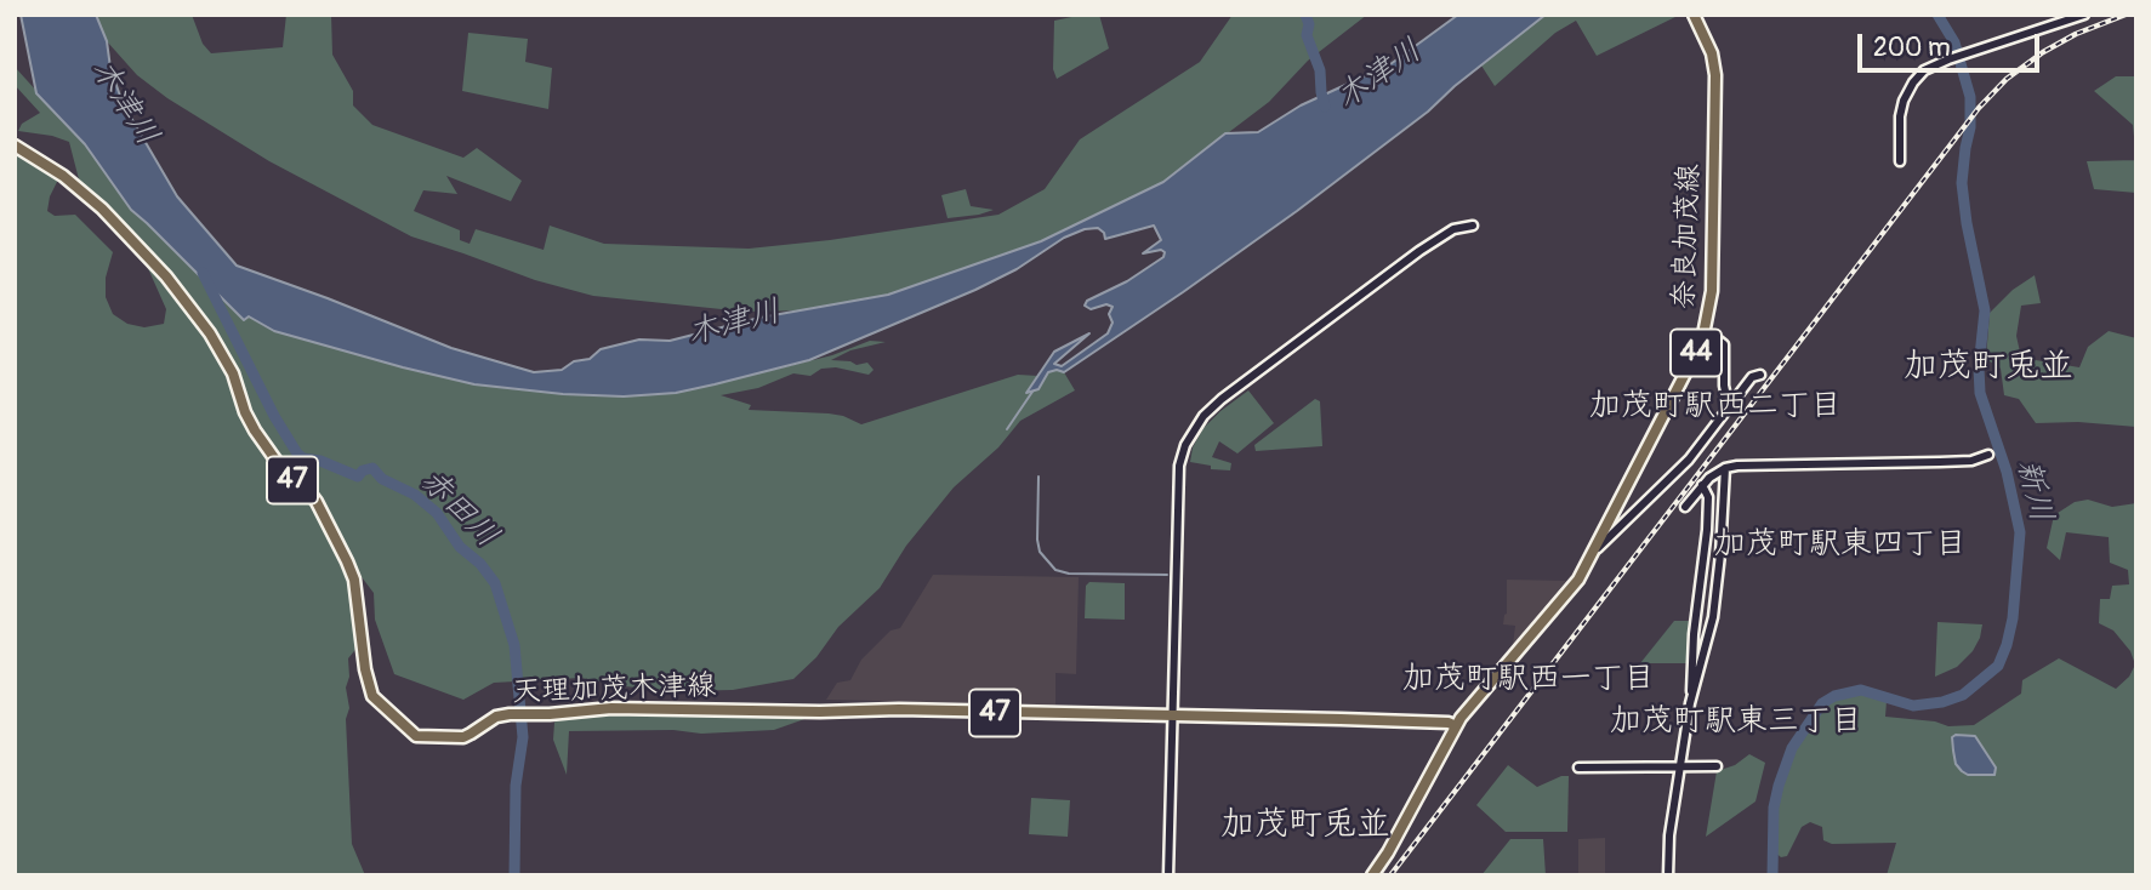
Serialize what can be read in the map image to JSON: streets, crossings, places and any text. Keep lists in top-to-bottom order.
{
  "streets": {
    "main road": [
      "奈良加茂線",
      "44",
      "47",
      "天理加茂木津線"
    ]
  },
  "crossings": [
    ["奈良加茂線", "天理加茂木津線"]
  ],
  "districts": [
    "加茂町兎並",
    "加茂町駅西二丁目",
    "加茂町駅東四丁目",
    "加茂町駅西一丁目",
    "加茂町駅東三丁目",
    "加茂町兎並"
  ],
  "water": ["木津川", "新川", "赤田川"],
  "scale_bar": "200 m"
}
